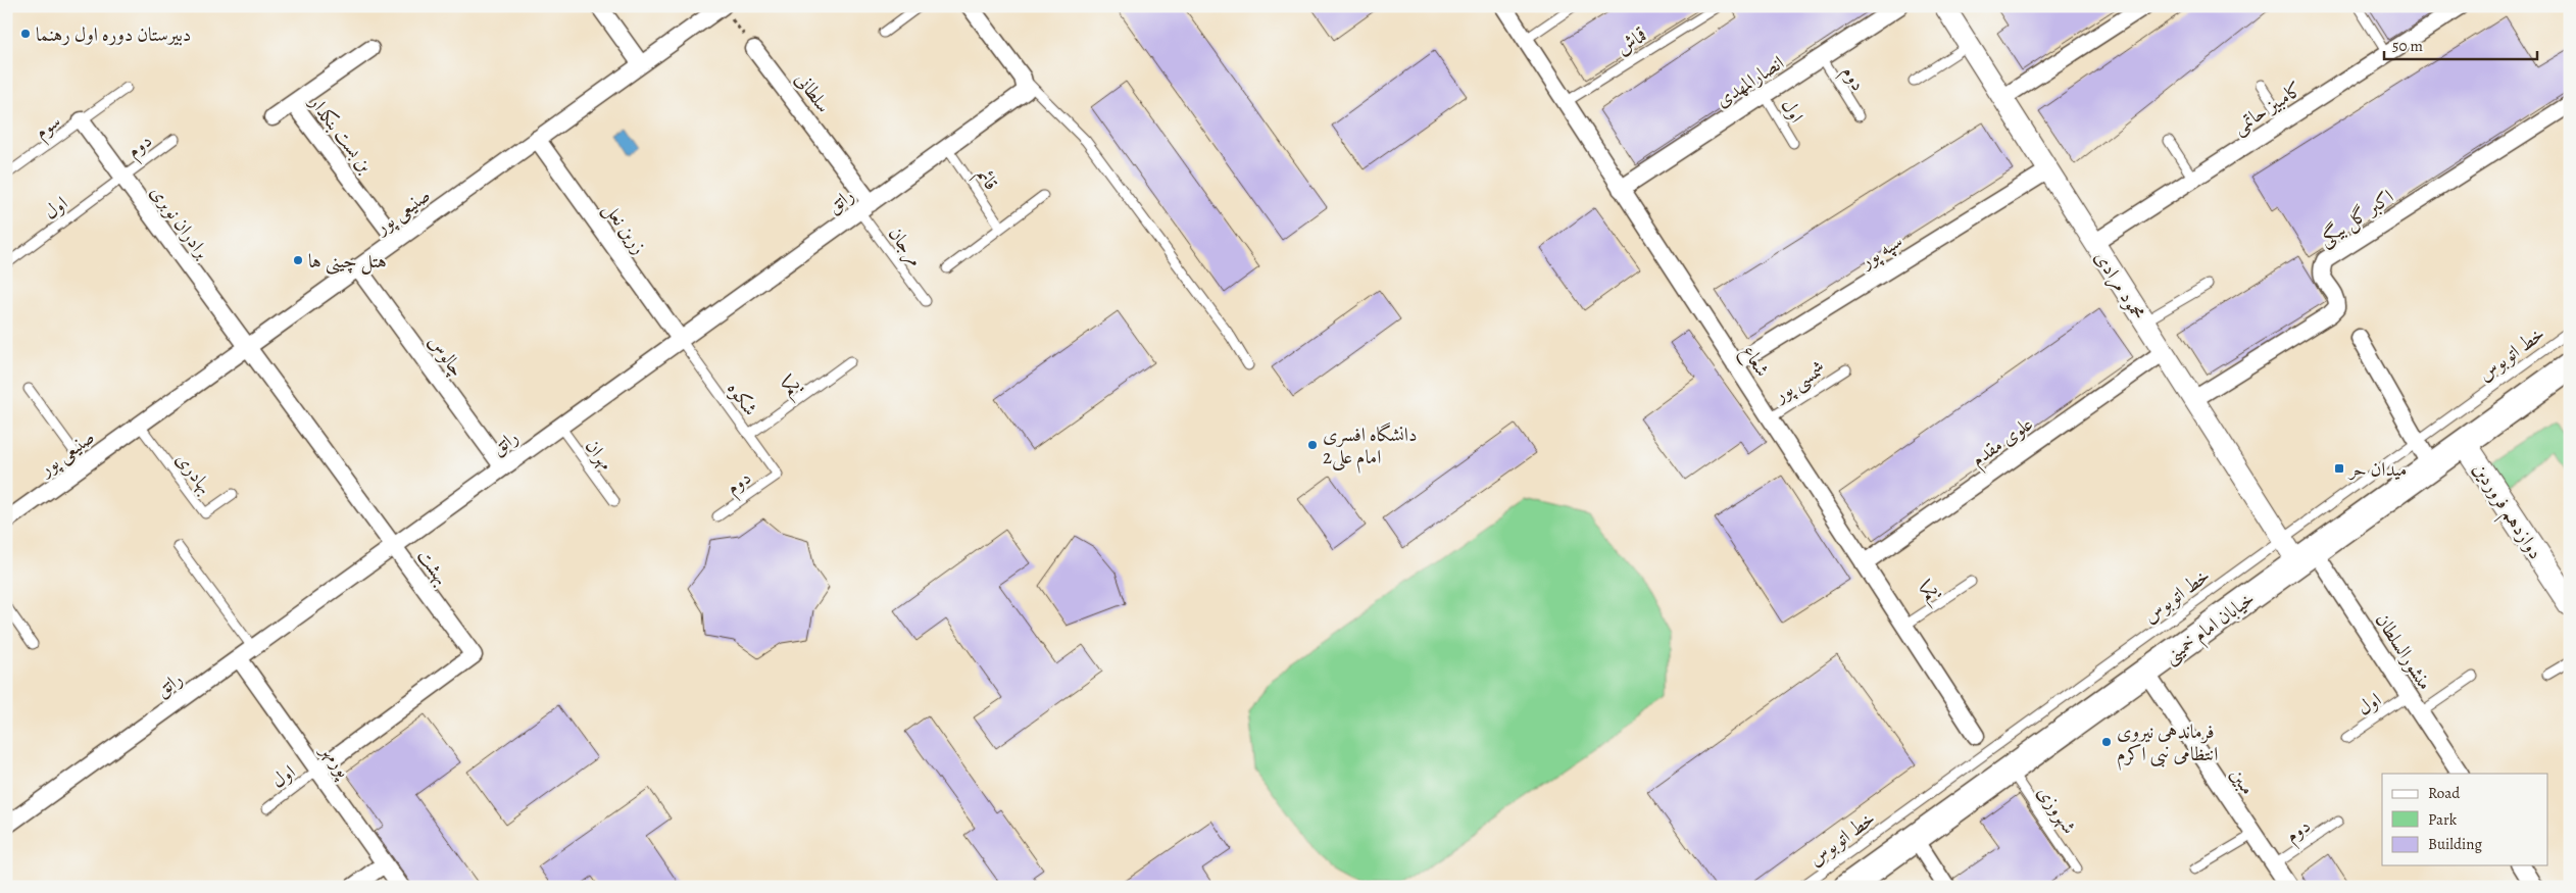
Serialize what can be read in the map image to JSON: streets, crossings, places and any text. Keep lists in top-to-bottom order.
{
  "streets": {
    "main road": ["دوازدهم فروردین", "خیابان امام خمینی"],
    "street": [
      "انصارالمهدی",
      "سلطانی",
      "کامبیز حاتمی",
      "بن بست بنکدار",
      "راتق",
      "صنیعی پور",
      "اکبر گل بیگی",
      "برادران نوبری",
      "زرین نعل",
      "سپه پور",
      "محمود مرادی",
      "چالوس",
      "شعاع",
      "علوی مقدم",
      "بهشت",
      "منشورالسلطان",
      "پورمهر",
      "مبین"
    ],
    "lane": [
      "قماش",
      "دوم",
      "اول",
      "سوم",
      "قائم",
      "مرجان",
      "خط اتوبوس",
      "شمسی پور",
      "یکم",
      "شکوه",
      "مهران",
      "بهادری",
      "شهروزی"
    ]
  },
  "crossings": [
    ["قماش", "شعاع"],
    ["دوم", "انصارالمهدی"],
    ["دوم", "اول"],
    ["دوم", "برادران نوبری"],
    ["دوم", "شکوه"],
    ["دوم", "مبین"],
    ["انصارالمهدی", "اول"],
    ["انصارالمهدی", "شعاع"],
    ["سلطانی", "راتق"],
    ["سلطانی", "مرجان"],
    ["کامبیز حاتمی", "محمود مرادی"],
    ["اول", "برادران نوبری"],
    ["اول", "بهشت"],
    ["اول", "منشورالسلطان"],
    ["اول", "پورمهر"],
    ["سوم", "برادران نوبری"],
    ["بن بست بنکدار", "صنیعی پور"],
    ["قائم", "راتق"],
    ["راتق", "زرین نعل"],
    ["راتق", "مرجان"],
    ["راتق", "چالوس"],
    ["راتق", "شکوه"],
    ["راتق", "مهران"],
    ["راتق", "بهشت"],
    ["راتق", "پورمهر"],
    ["صنیعی پور", "برادران نوبری"],
    ["صنیعی پور", "زرین نعل"],
    ["صنیعی پور", "چالوس"],
    ["صنیعی پور", "بهادری"],
    ["صنیعی پور", "بهشت"],
    ["اکبر گل بیگی", "محمود مرادی"],
    ["برادران نوبری", "بهشت"],
    ["زرین نعل", "شکوه"],
    ["سپه پور", "محمود مرادی"],
    ["سپه پور", "شعاع"],
    ["محمود مرادی", "خط اتوبوس"],
    ["محمود مرادی", "علوی مقدم"],
    ["محمود مرادی", "خیابان امام خمینی"],
    ["محمود مرادی", "منشورالسلطان"],
    ["شعاع", "شمسی پور"],
    ["شعاع", "یکم"],
    ["شعاع", "علوی مقدم"],
    ["یکم", "شکوه"],
    ["دوازدهم فروردین", "خیابان امام خمینی"],
    ["بهشت", "پورمهر"],
    ["خیابان امام خمینی", "منشورالسلطان"],
    ["خیابان امام خمینی", "مبین"],
    ["خیابان امام خمینی", "شهروزی"]
  ],
  "places": {
    "other": [
      "دبیرستان دوره اول رهنما",
      "هتل چینی ها",
      "دانشگاه افسری امام علی2",
      "فرماندهی نیروی انتظامی نبی اکرم"
    ],
    "transit": ["میدان حر"]
  },
  "legend": ["Road", "Park", "Building"],
  "scale_bar": "50 m"
}
